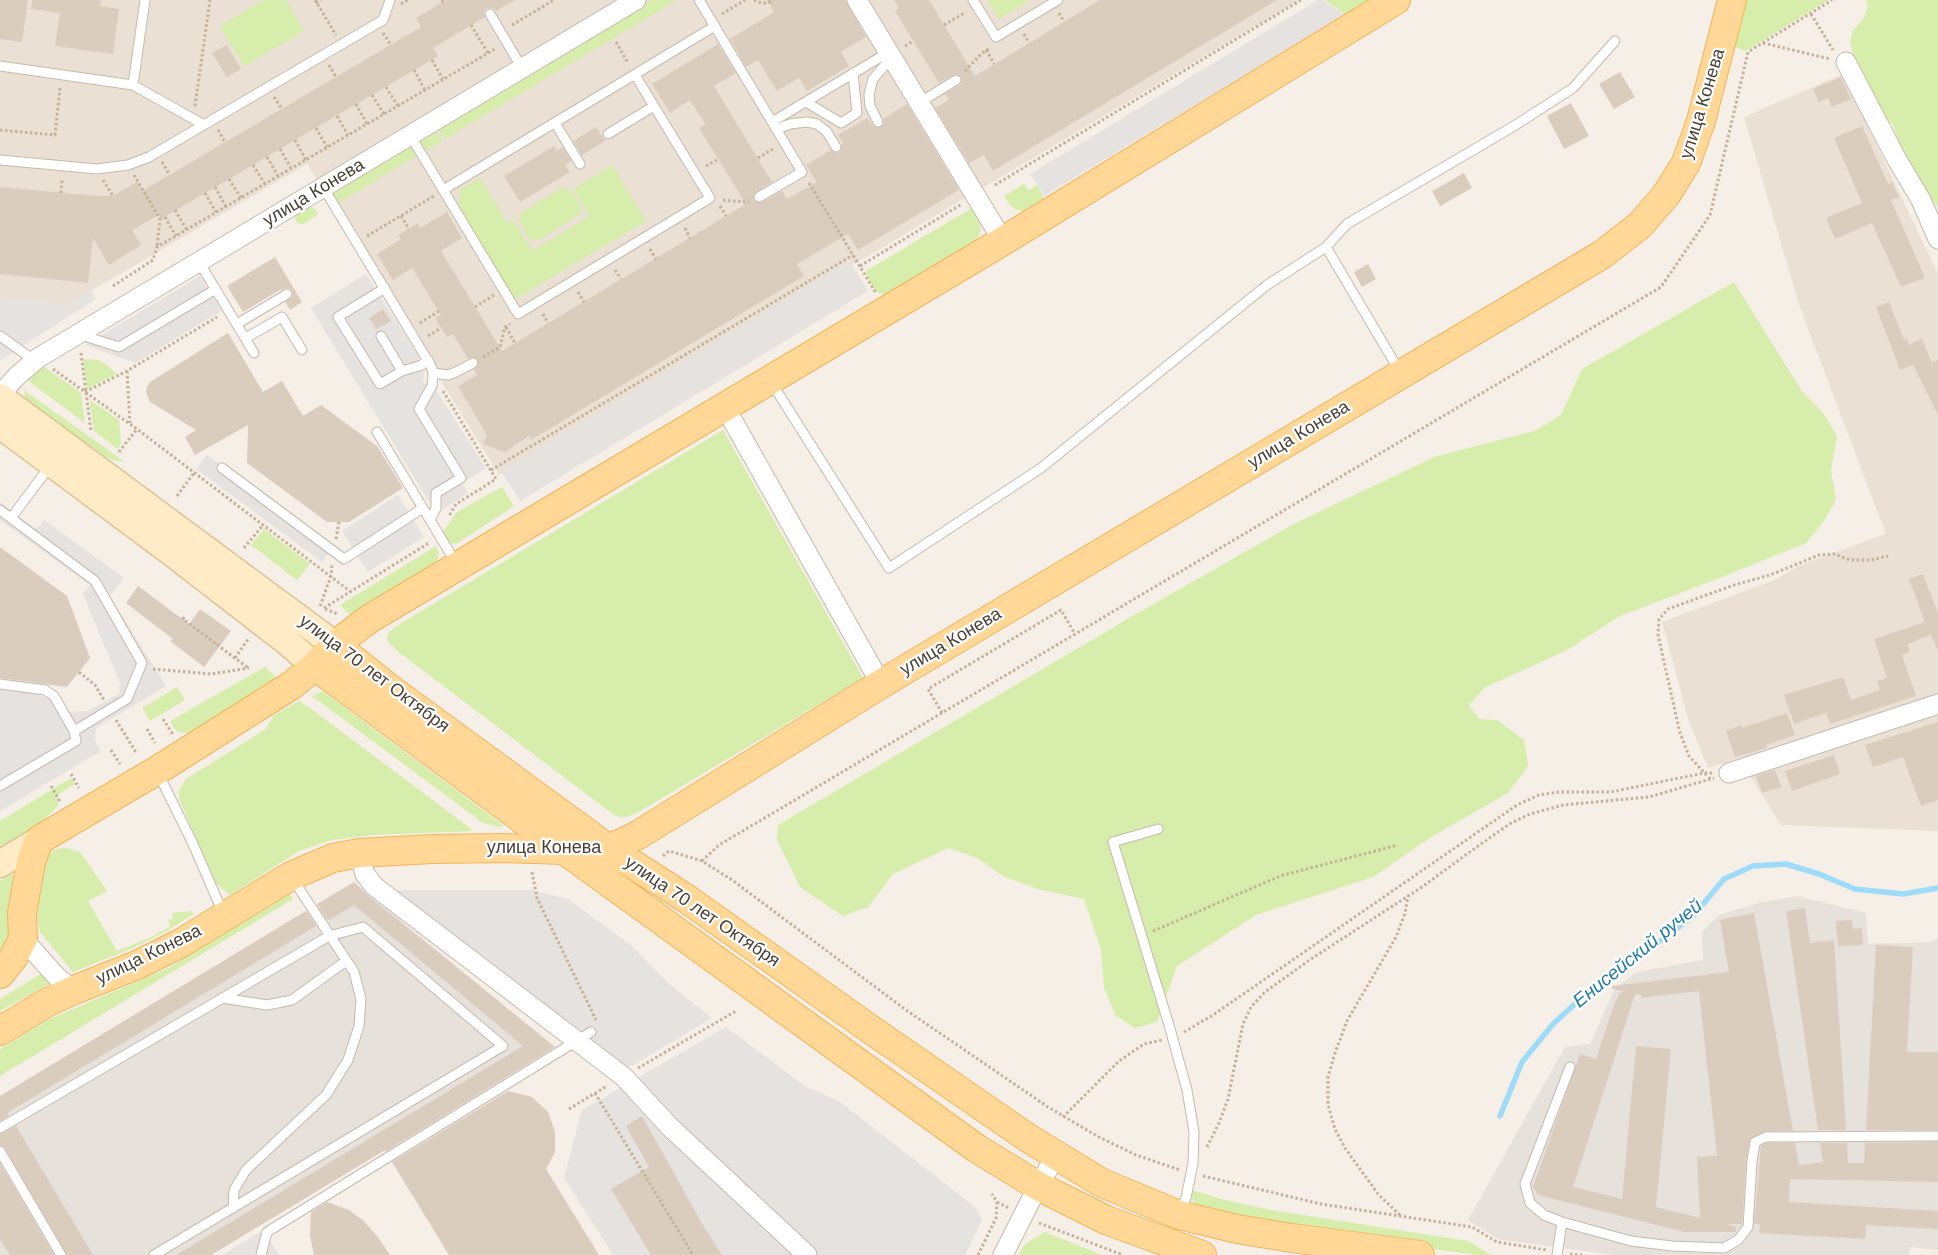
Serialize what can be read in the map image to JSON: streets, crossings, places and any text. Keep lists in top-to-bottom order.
{
  "streets": {
    "main road": ["улица Конева", "улица 70 лет Октября"]
  },
  "crossings": [
    ["улица Конева", "улица 70 лет Октября"]
  ],
  "water": ["Енисейский ручей"]
}
